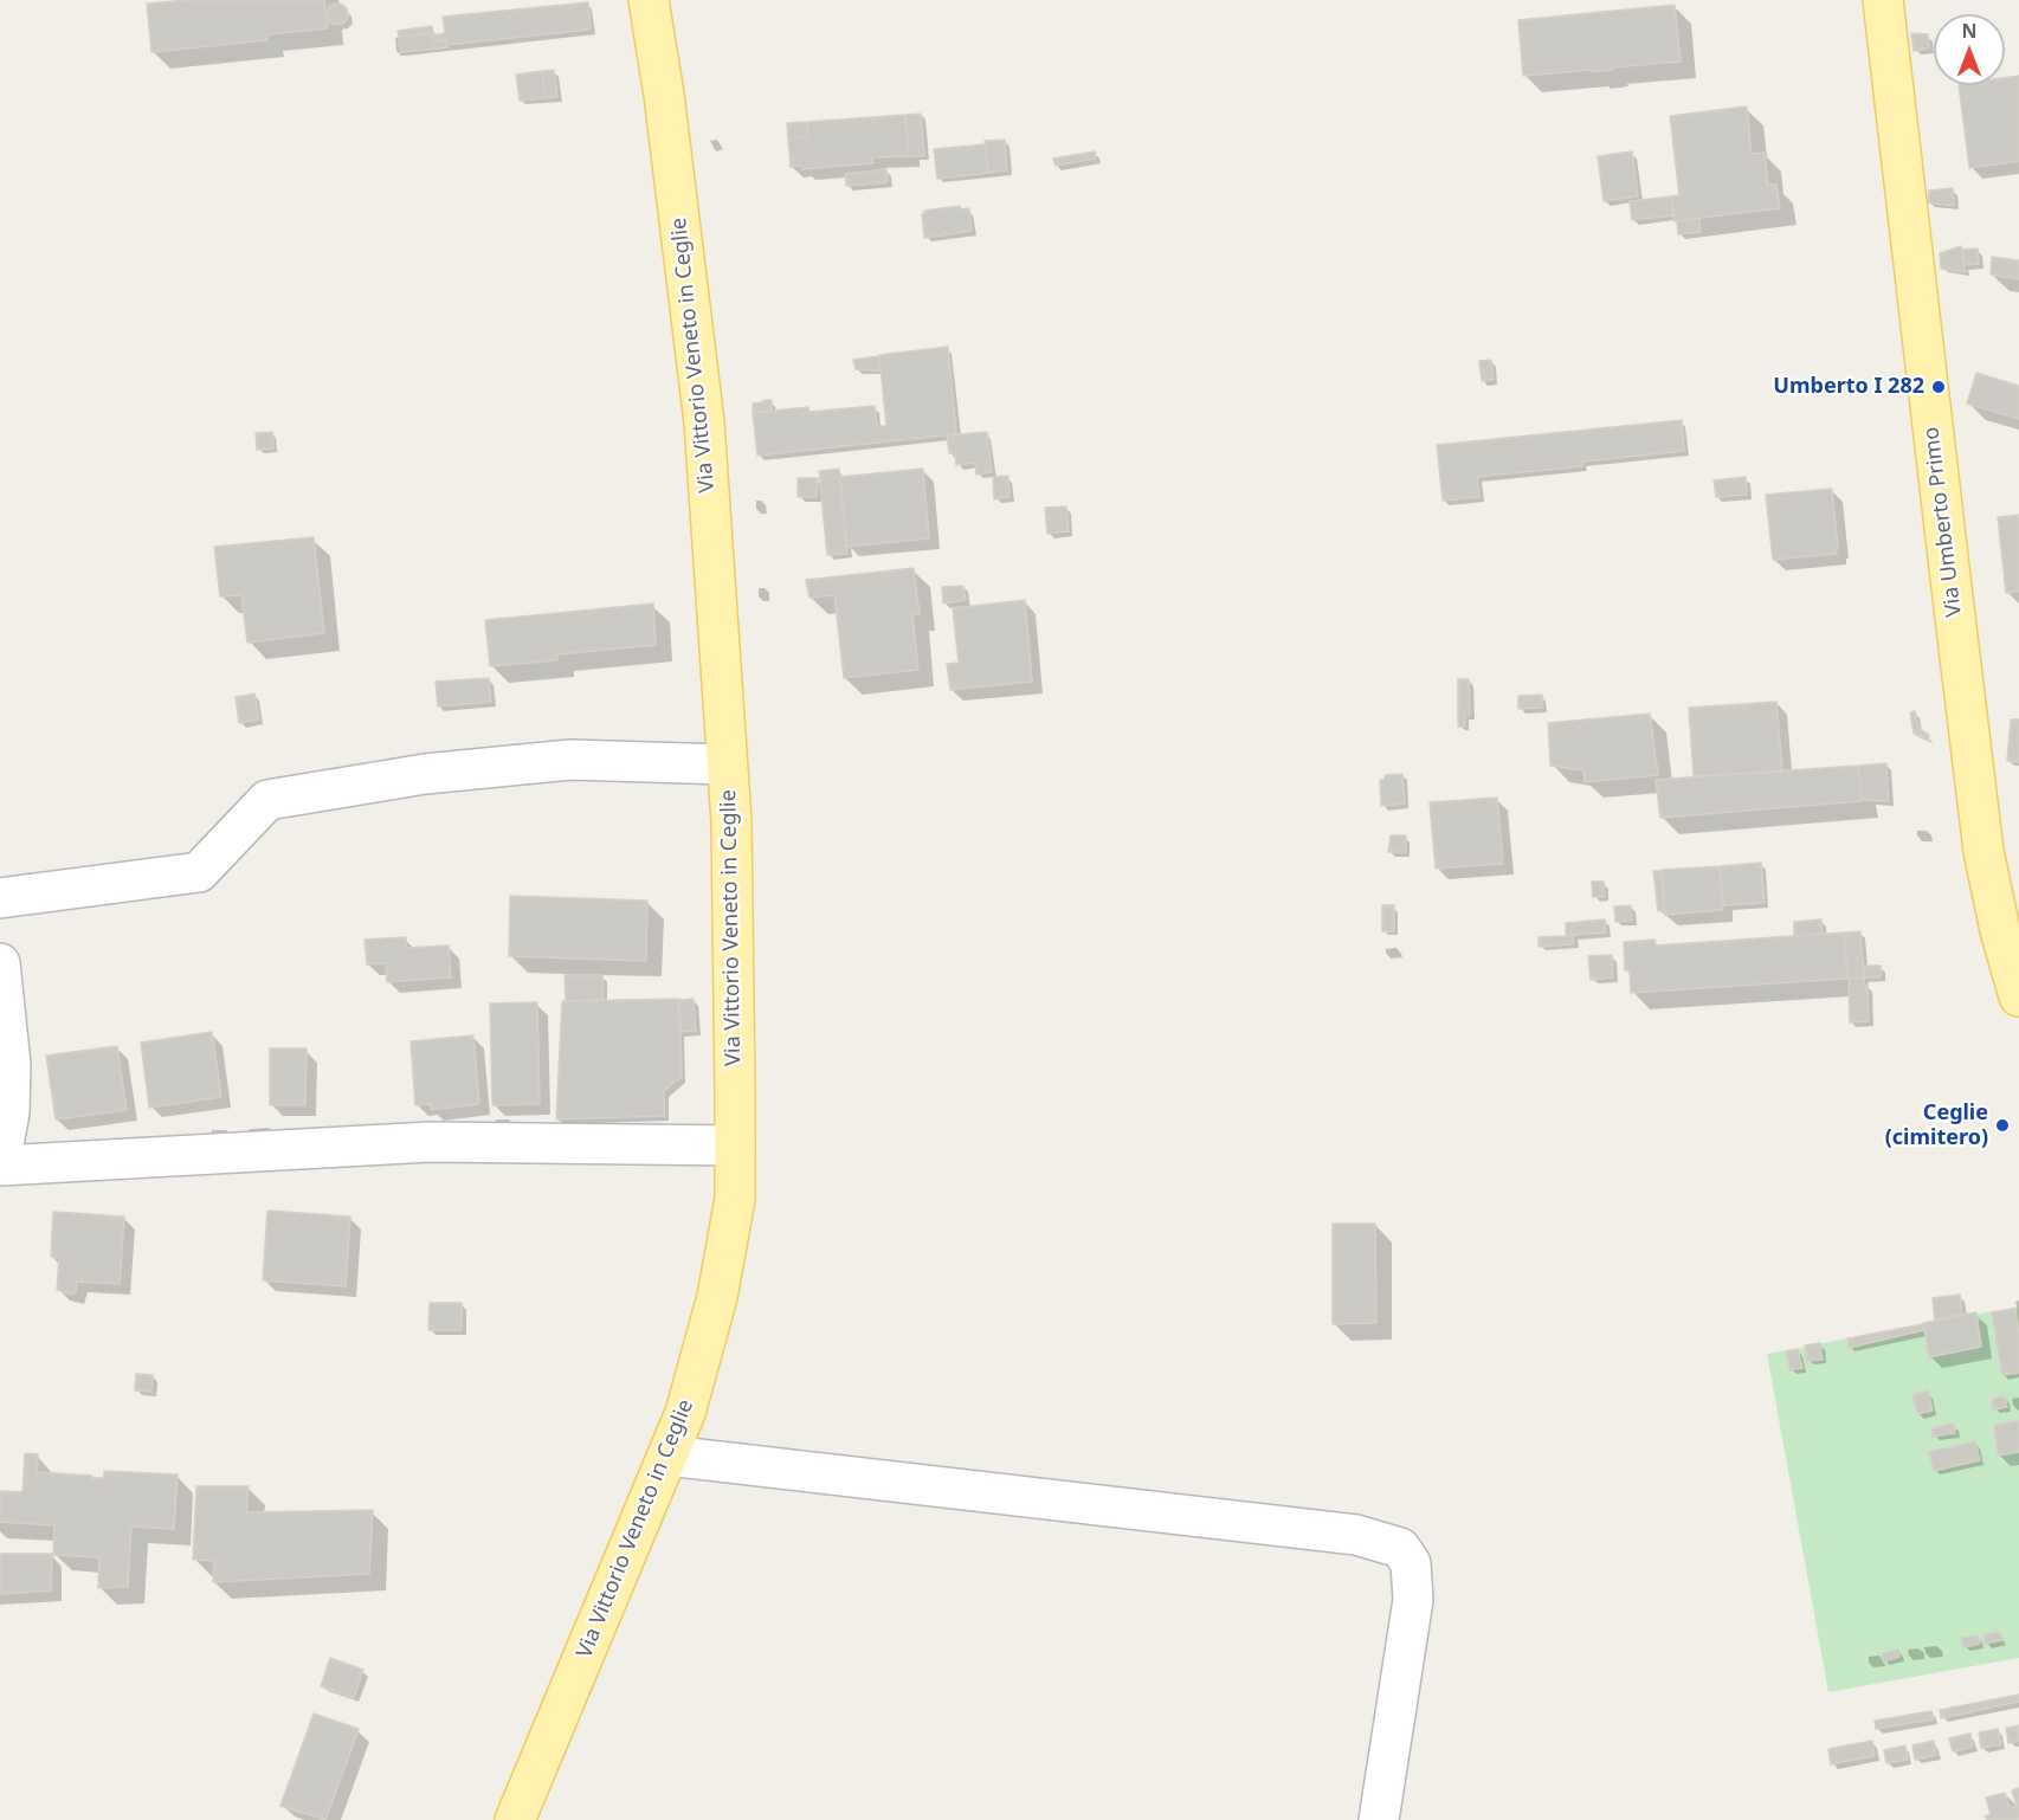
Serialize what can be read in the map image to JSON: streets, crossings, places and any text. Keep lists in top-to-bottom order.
{
  "streets": {
    "main road": ["Via Vittorio Veneto in Ceglie", "Via Umberto Primo"]
  },
  "places": ["Umberto I 282", "Ceglie (cimitero)"],
  "north": "top"
}
